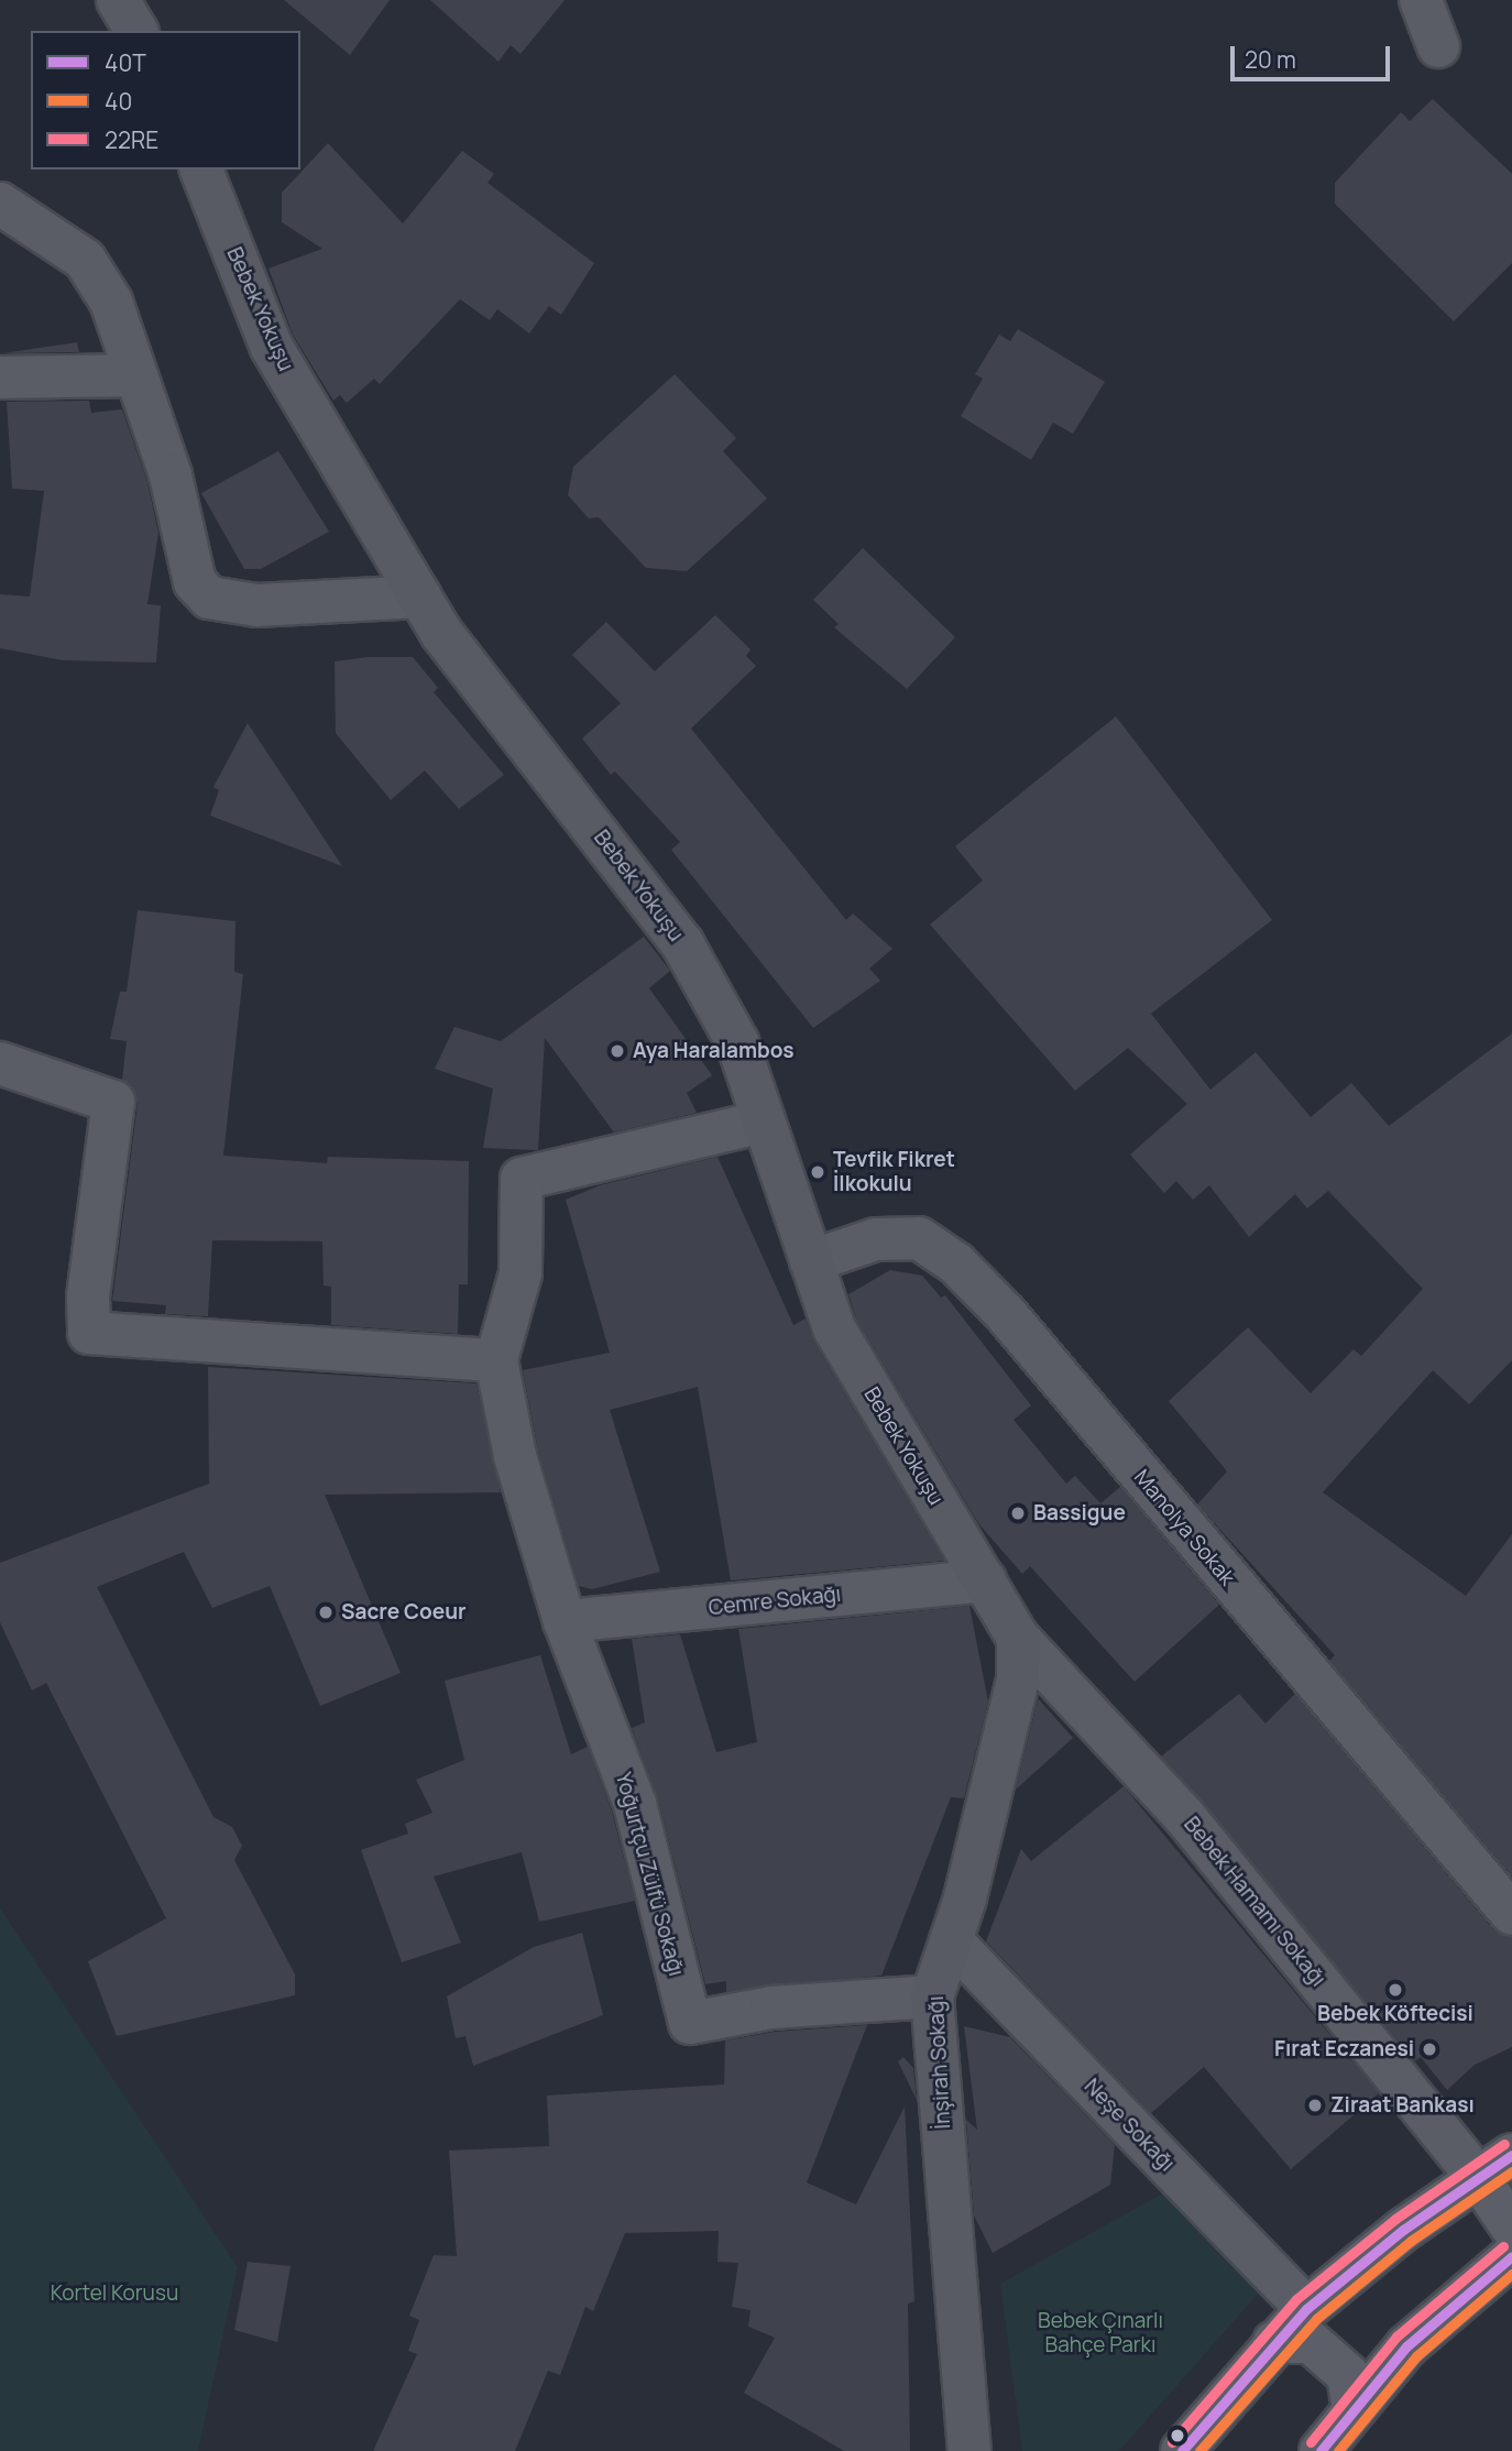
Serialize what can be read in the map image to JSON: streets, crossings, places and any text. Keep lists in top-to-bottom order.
{
  "streets": {
    "street": [
      "Bebek Yokuşu",
      "Manolya Sokak",
      "Cemre Sokağı",
      "Yoğurtçu Zülfü Sokağı",
      "Bebek Hamamı Sokağı",
      "İnşirah Sokağı",
      "Neşe Sokağı"
    ]
  },
  "crossings": [
    ["Bebek Yokuşu", "Manolya Sokak"],
    ["Bebek Yokuşu", "Cemre Sokağı"],
    ["Bebek Yokuşu", "Bebek Hamamı Sokağı"],
    ["Bebek Yokuşu", "İnşirah Sokağı"],
    ["Cemre Sokağı", "Yoğurtçu Zülfü Sokağı"],
    ["Yoğurtçu Zülfü Sokağı", "İnşirah Sokağı"],
    ["Bebek Hamamı Sokağı", "İnşirah Sokağı"],
    ["İnşirah Sokağı", "Neşe Sokağı"]
  ],
  "parks": ["Kortel Korusu", "Bebek Çınarlı Bahçe Parkı"],
  "places": [
    "Aya Haralambos",
    "Tevfik Fikret İlkokulu",
    "Bassigue",
    "Sacre Coeur",
    "Bebek Köftecisi",
    "Fırat Eczanesi",
    "Ziraat Bankası"
  ],
  "lines": ["transit line 22RE", "transit line 40T", "transit line 40"],
  "legend": ["40T", "40", "22RE"],
  "scale_bar": "20 m"
}
